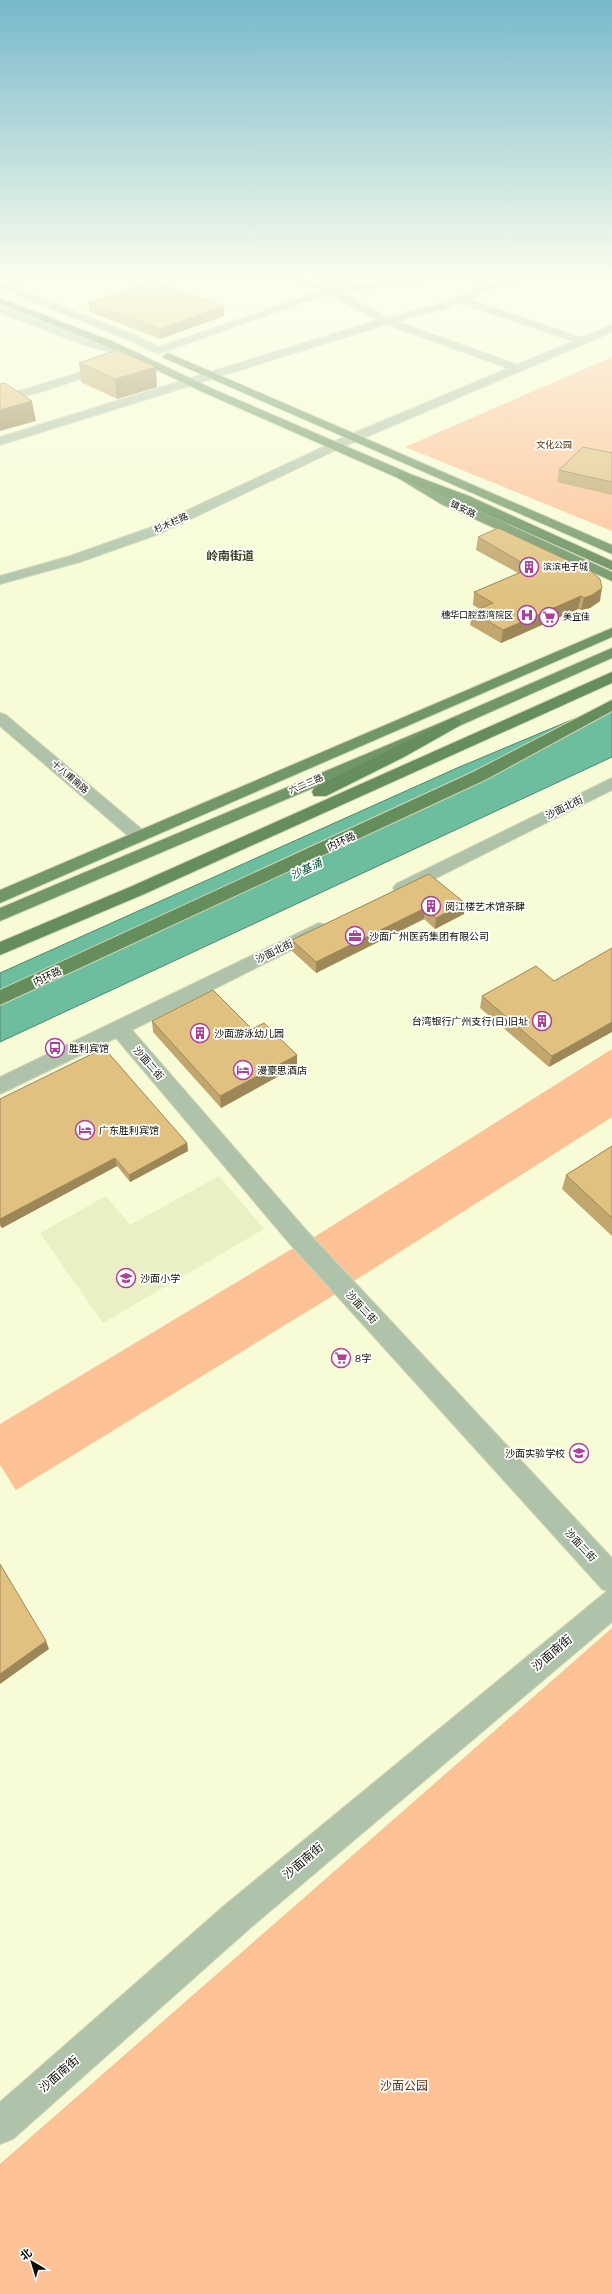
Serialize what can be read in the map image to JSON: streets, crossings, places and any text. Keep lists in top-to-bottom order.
{
  "streets": {
    "highway": ["内环路"],
    "main road": ["镇安路", "六二三路"],
    "street": [
      "杉木栏路",
      "十八甫南路",
      "沙面北街",
      "沙面二街",
      "沙面南街"
    ]
  },
  "crossings": [
    ["镇安路", "杉木栏路"],
    ["十八甫南路", "六二三路"],
    ["沙面北街", "沙面二街"]
  ],
  "districts": ["岭南街道"],
  "water": ["沙基涌"],
  "parks": ["文化公园", "沙面公园"],
  "places": {
    "building": [
      "滨滨电子城",
      "阅江楼艺术馆茶肆",
      "台湾银行广州支行(日)旧址",
      "沙面游泳幼儿园"
    ],
    "hospital": ["穗华口腔荔湾院区"],
    "supermarket": ["美宜佳", "8字"],
    "office": ["沙面广州医药集团有限公司"],
    "bus stop": ["胜利宾馆"],
    "hotel": ["漫豪思酒店", "广东胜利宾馆"],
    "school or university": ["沙面小学", "沙面实验学校"]
  },
  "north": "top left"
}
